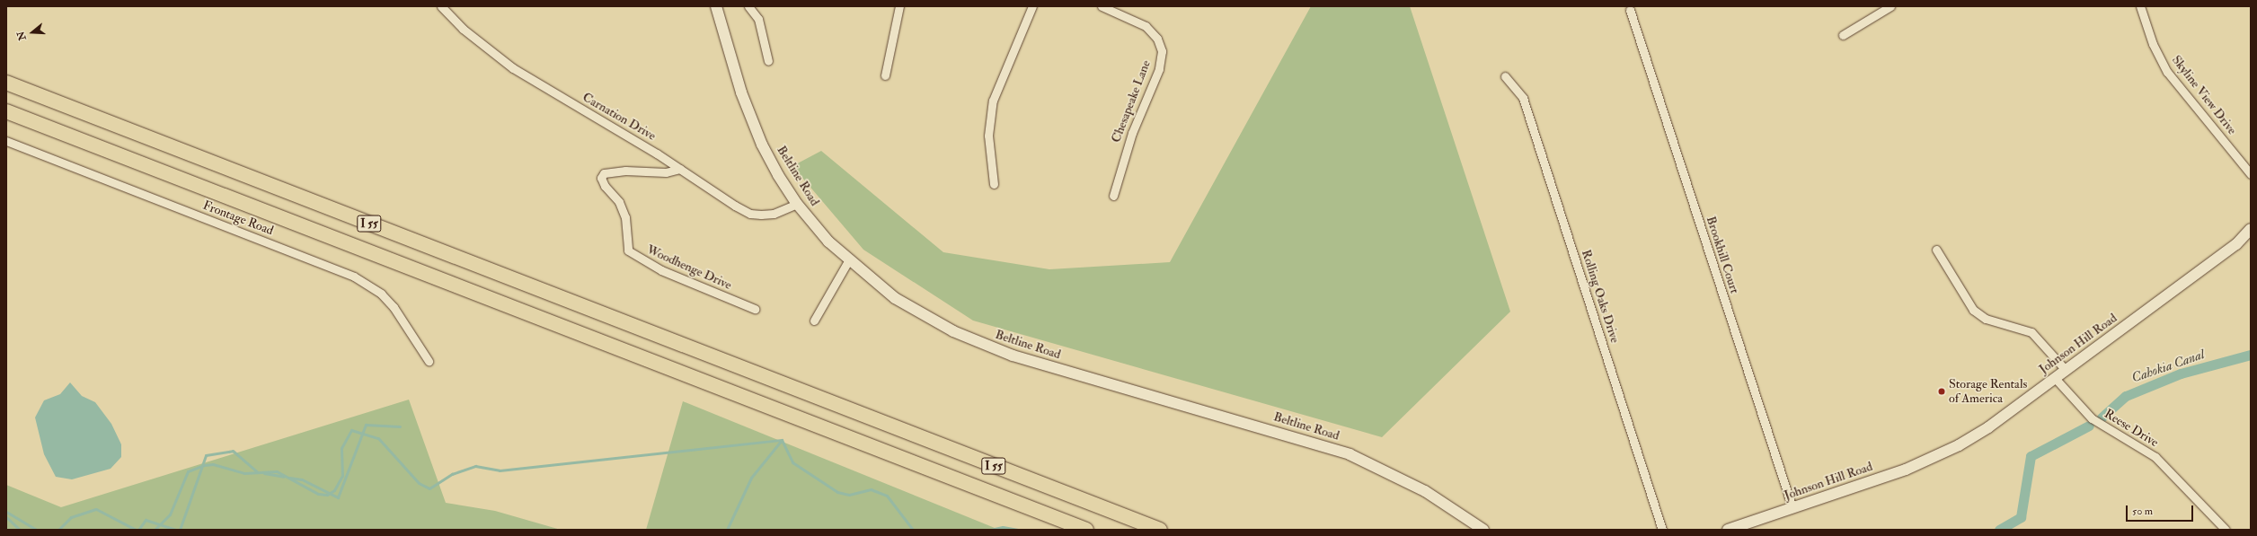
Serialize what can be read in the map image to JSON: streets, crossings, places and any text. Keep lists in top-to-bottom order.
{
  "streets": {
    "highway": ["I 55"],
    "main road": ["Beltline Road", "Johnson Hill Road"],
    "street": [
      "Skyline View Drive",
      "Chesapeake Lane",
      "Carnation Drive",
      "Frontage Road",
      "Brookhill Court",
      "Woodhenge Drive",
      "Rolling Oaks Drive",
      "Reese Drive"
    ]
  },
  "crossings": [
    ["Carnation Drive", "Beltline Road"],
    ["Carnation Drive", "Woodhenge Drive"],
    ["Brookhill Court", "Johnson Hill Road"],
    ["Johnson Hill Road", "Reese Drive"]
  ],
  "water": ["Cahokia Canal"],
  "places": ["Storage Rentals of America"],
  "scale_bar": "50 m",
  "north": "left"
}
